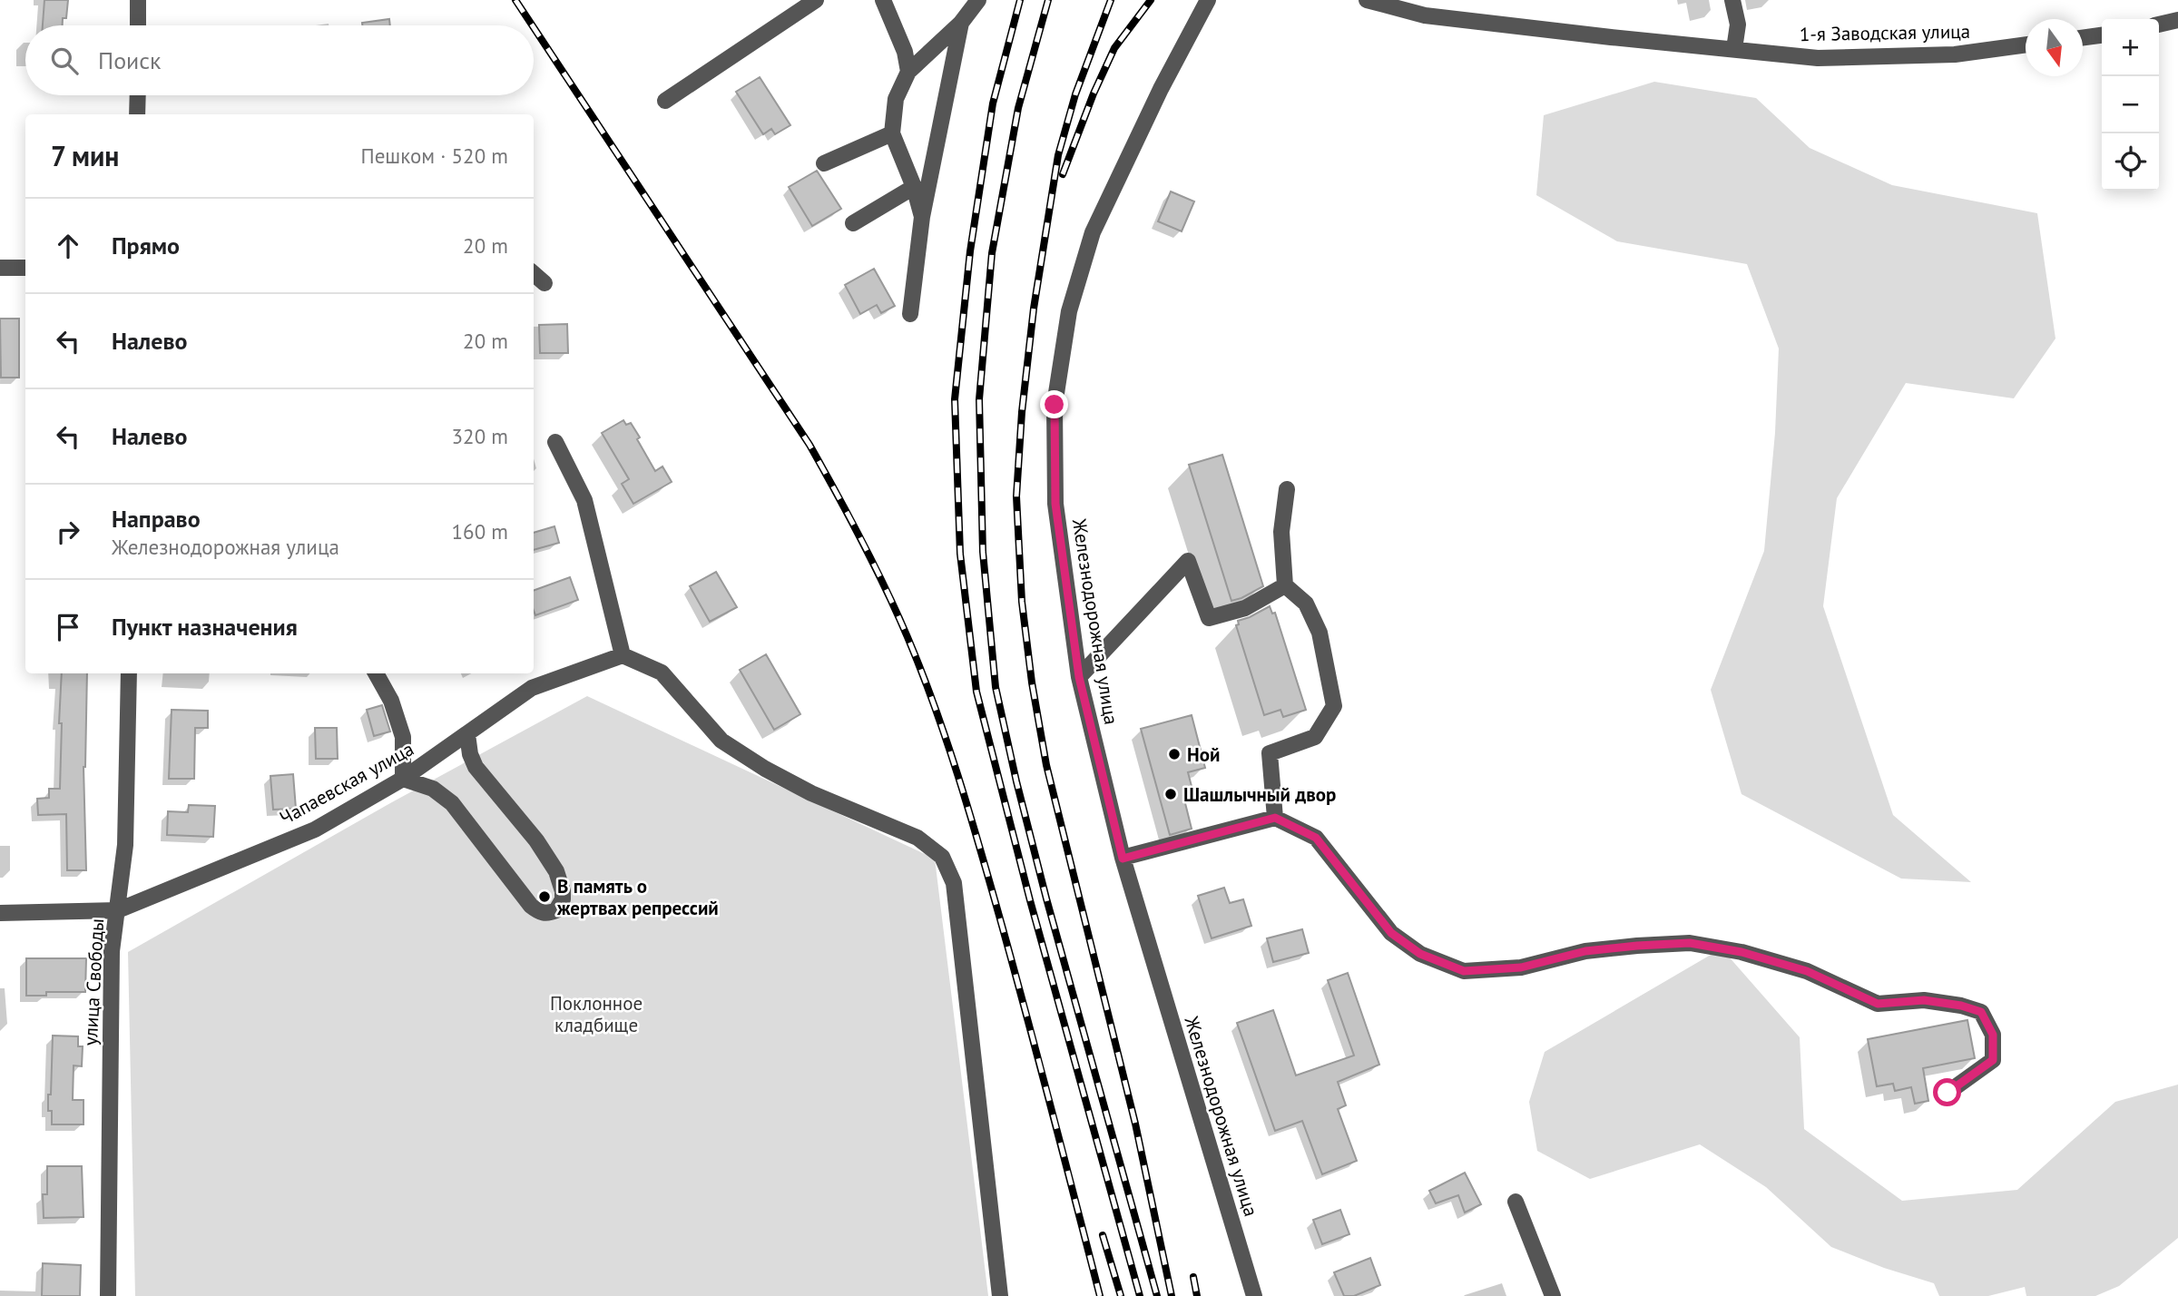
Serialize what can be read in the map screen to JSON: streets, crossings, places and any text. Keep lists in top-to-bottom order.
{
  "streets": {
    "street": [
      "1-я Заводская улица",
      "Железнодорожная улица",
      "Чапаевская улица",
      "улица Свободы"
    ]
  },
  "crossings": [
    ["Чапаевская улица", "улица Свободы"]
  ],
  "parks": ["Поклонное кладбище"],
  "places": ["Ной", "Шашлычный двор", "В память о жертвах репрессий"],
  "north": "bottom",
  "page": {
    "map_buttons": ["+", "−"],
    "search": "Поиск",
    "heading": ["7 мин", "Пешком · 520 m"],
    "list": [
      ["Прямо", "20 m"],
      ["Налево", "20 m"],
      ["Налево", "320 m"],
      ["Направо", "Железнодорожная улица", "160 m"],
      "Пункт назначения"
    ]
  }
}
